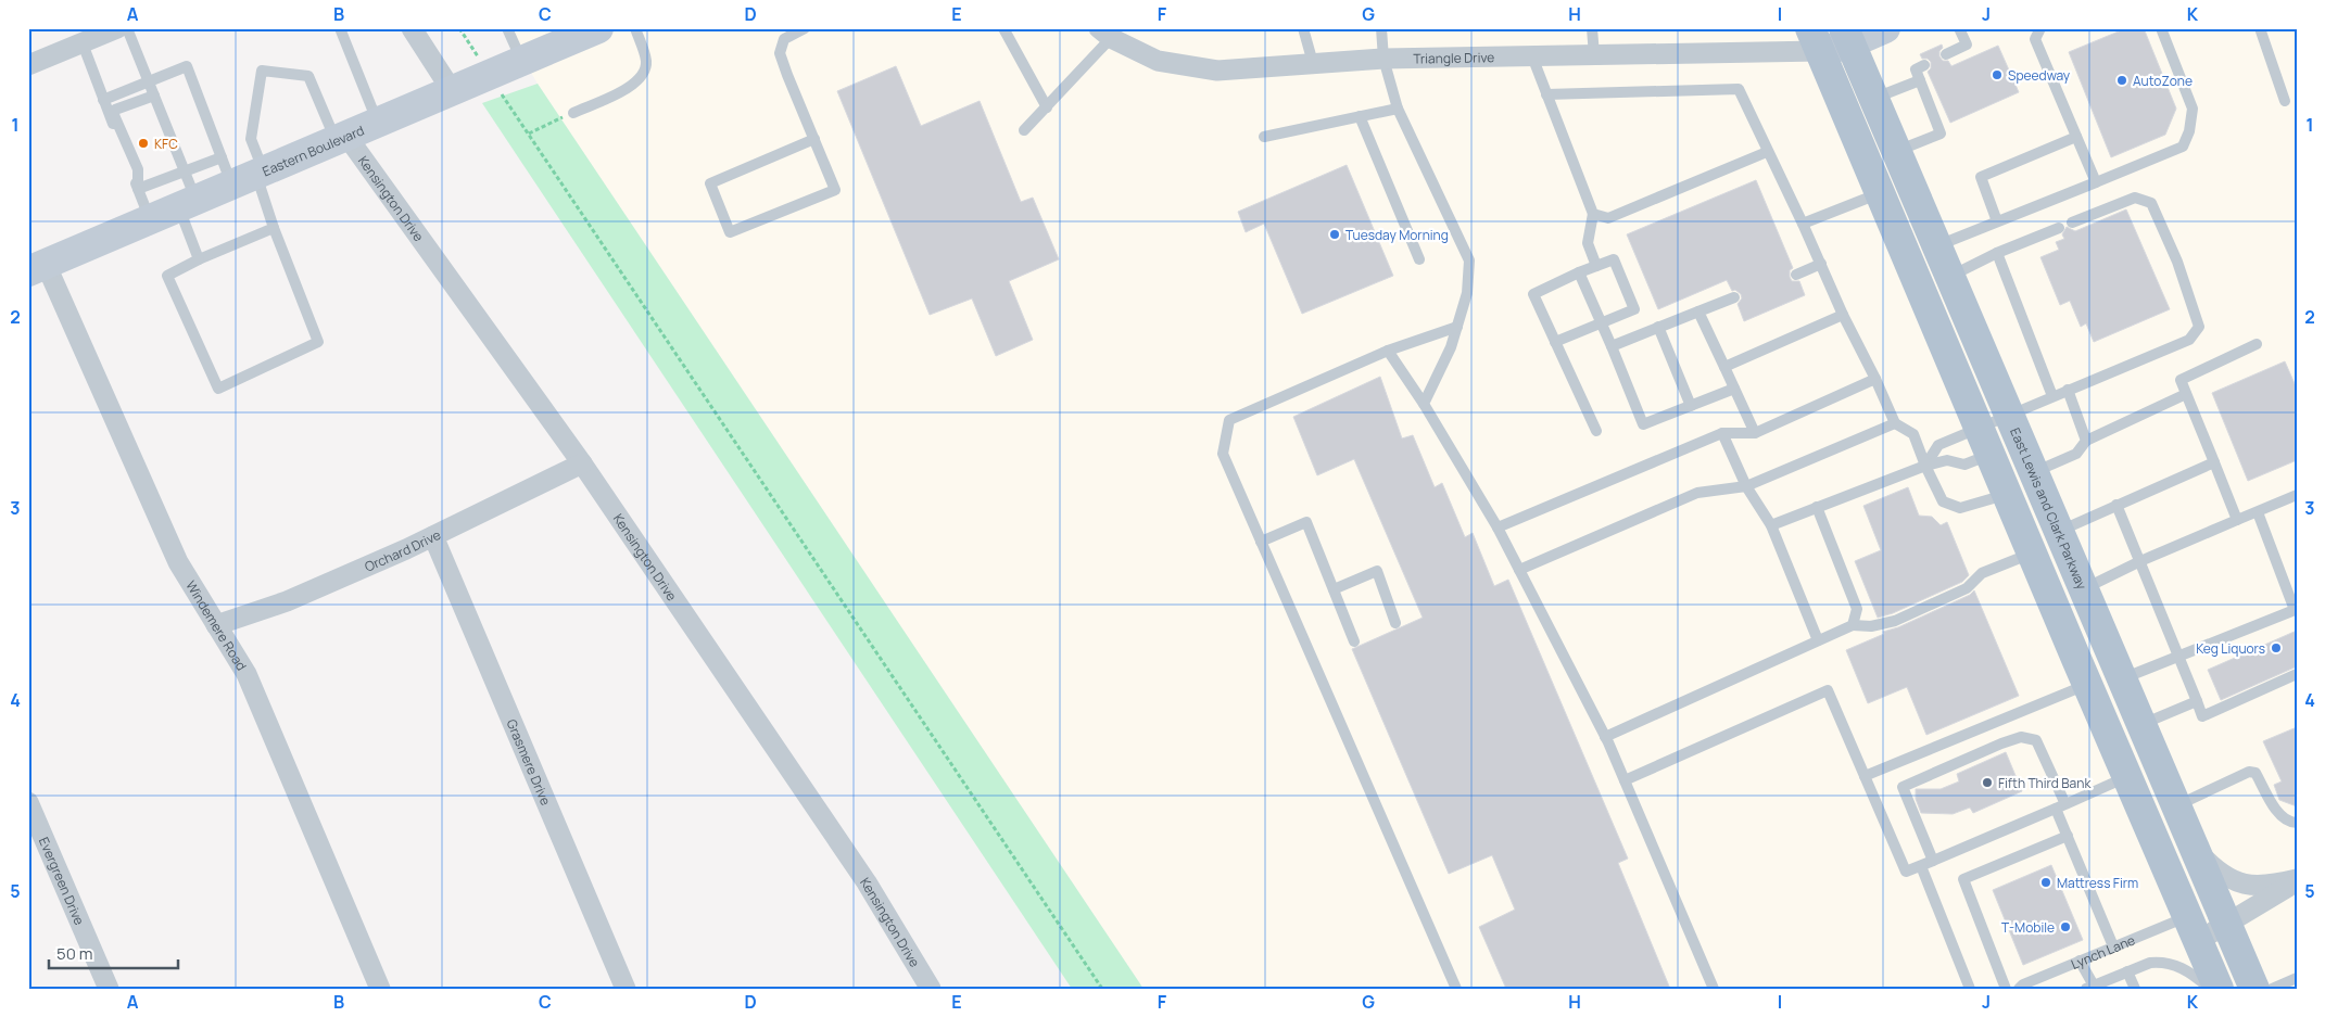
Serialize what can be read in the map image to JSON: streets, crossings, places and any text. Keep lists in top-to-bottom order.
{
  "streets": {
    "main road": ["Eastern Boulevard", "East Lewis and Clark Parkway"],
    "street": [
      "Triangle Drive",
      "Kensington Drive",
      "Orchard Drive",
      "Windemere Road",
      "Grasmere Drive",
      "Evergreen Drive",
      "Lynch Lane"
    ]
  },
  "crossings": [
    ["Eastern Boulevard", "Kensington Drive"],
    ["Eastern Boulevard", "Windemere Road"],
    ["Kensington Drive", "Orchard Drive"],
    ["East Lewis and Clark Parkway", "Lynch Lane"],
    ["Orchard Drive", "Windemere Road"],
    ["Orchard Drive", "Grasmere Drive"]
  ],
  "places": [
    "Speedway",
    "AutoZone",
    "KFC",
    "Tuesday Morning",
    "Keg Liquors",
    "Fifth Third Bank",
    "Mattress Firm",
    "T-Mobile"
  ],
  "scale_bar": "50 m",
  "grid": {
    "columns": [
      "A",
      "B",
      "C",
      "D",
      "E",
      "F",
      "G",
      "H",
      "I",
      "J",
      "K"
    ],
    "rows": [
      "1",
      "2",
      "3",
      "4",
      "5"
    ]
  }
}
